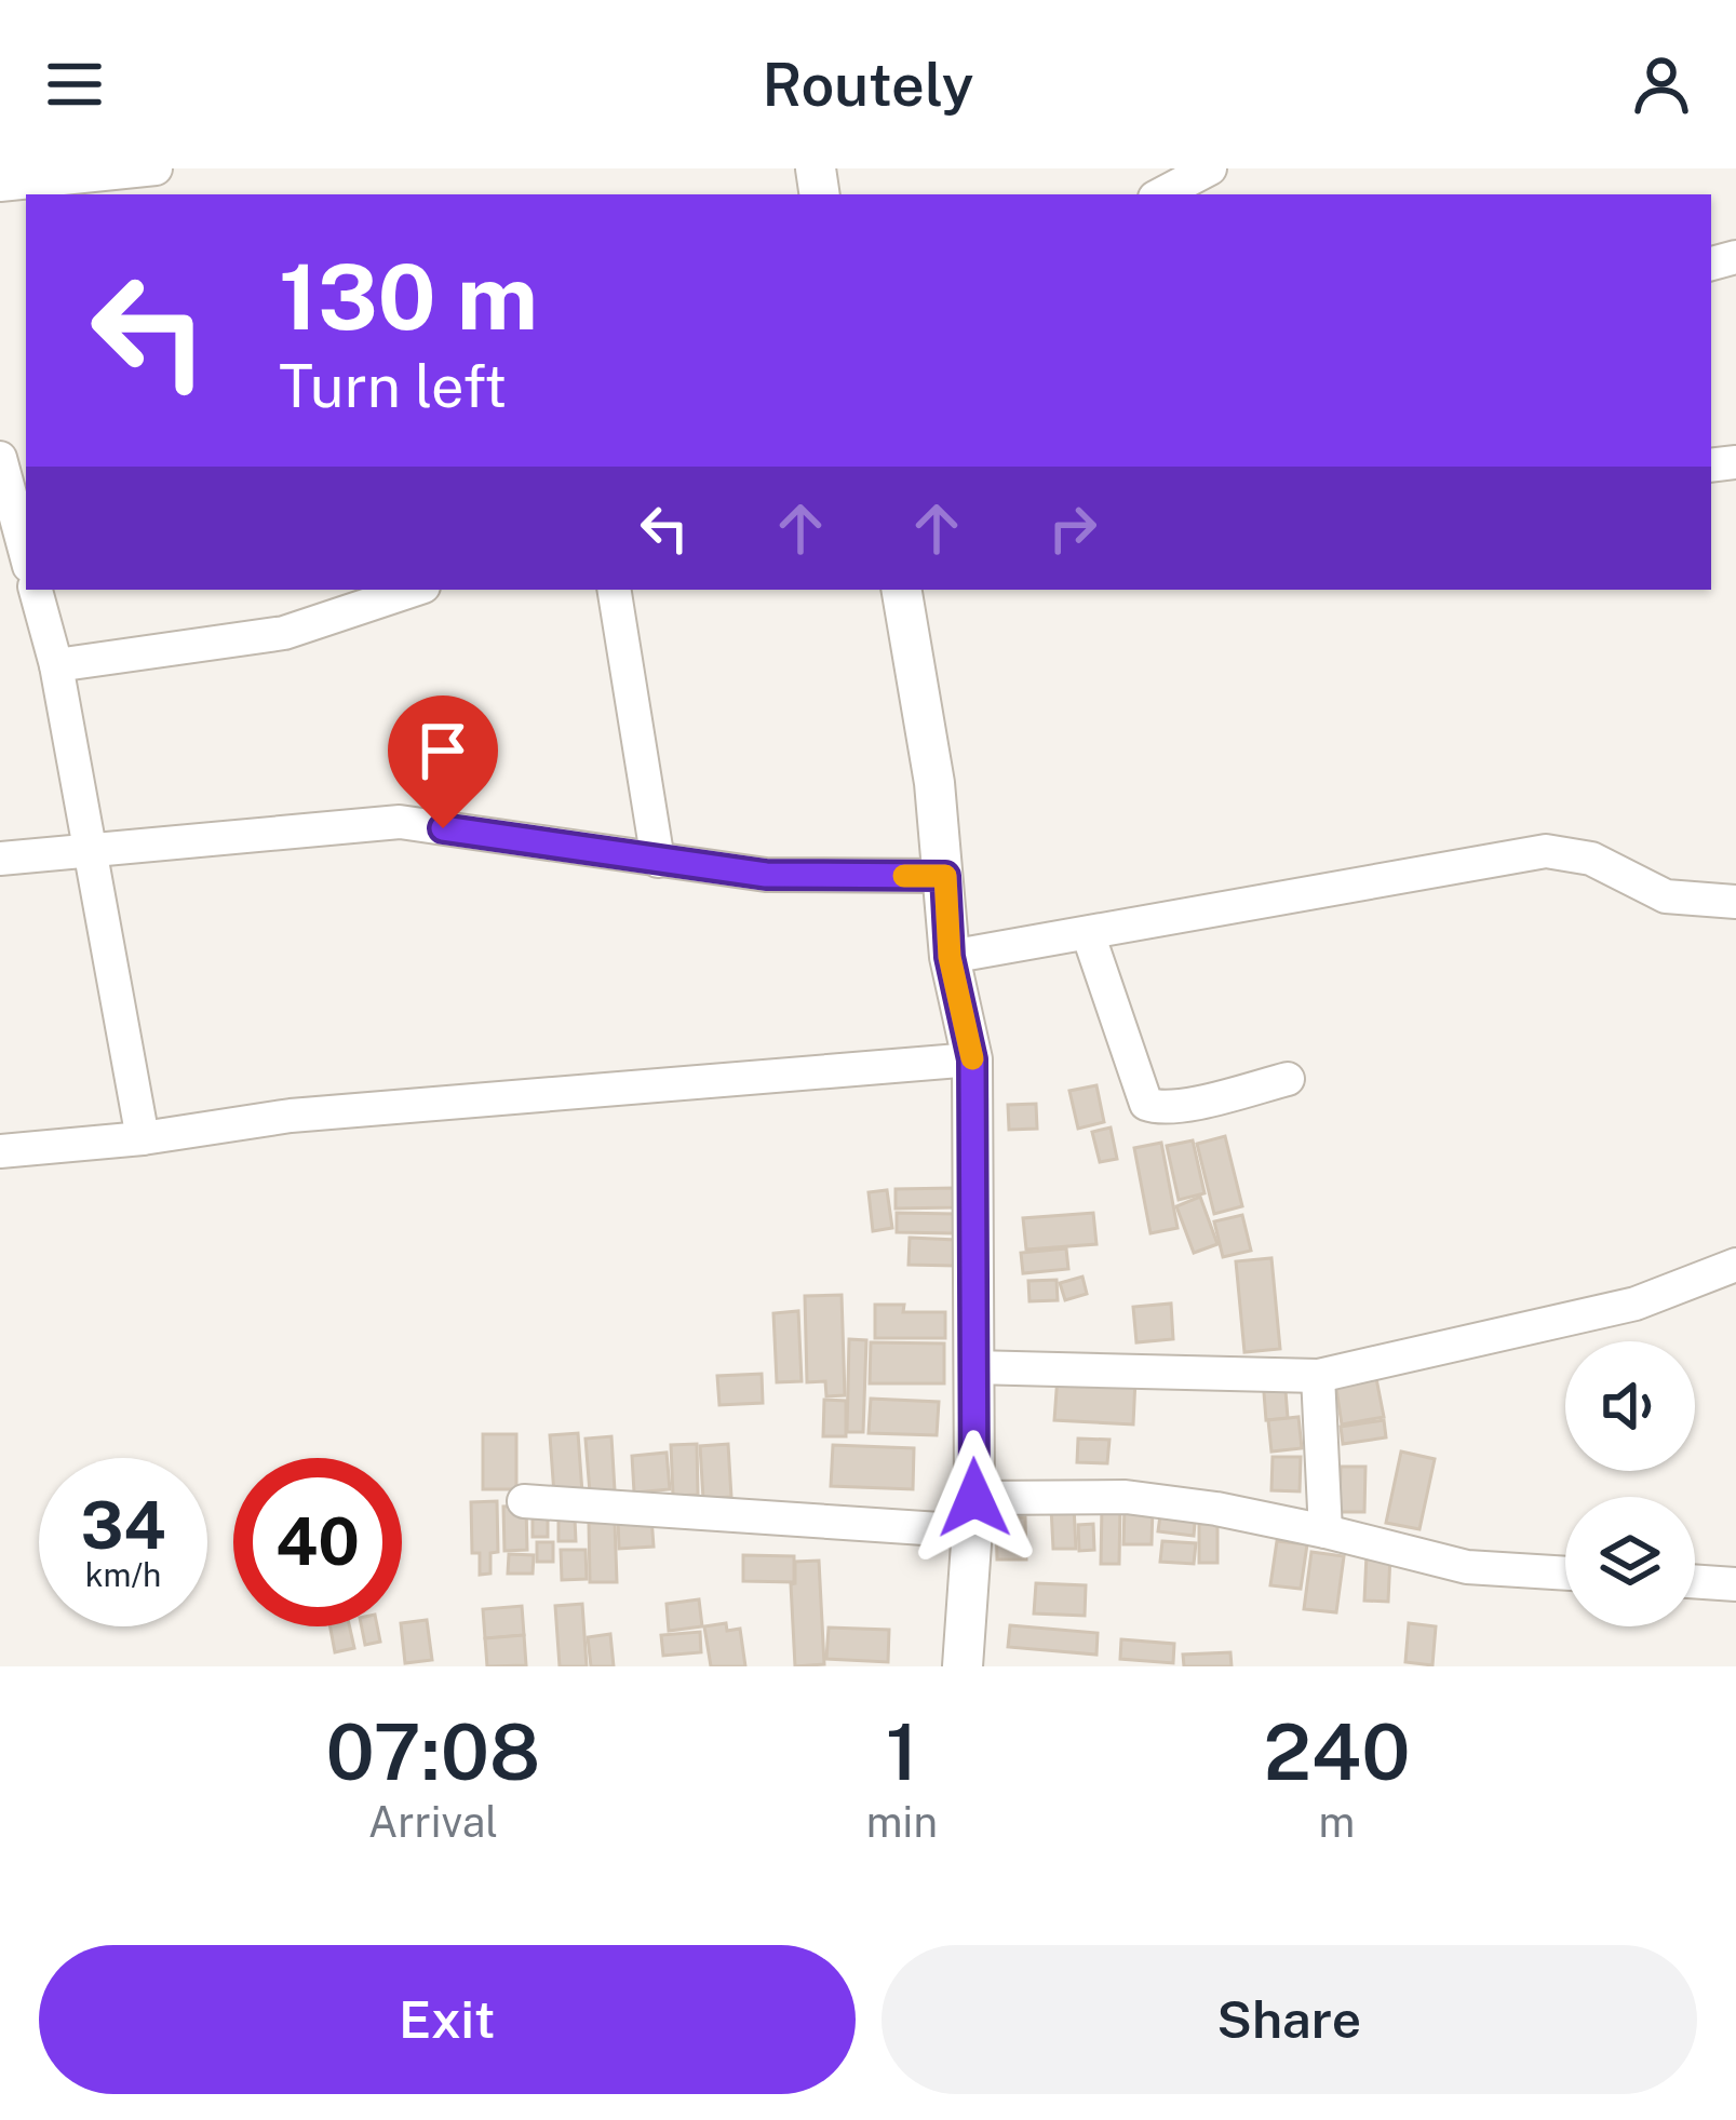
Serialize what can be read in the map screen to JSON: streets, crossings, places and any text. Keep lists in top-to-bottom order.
{
  "page": {
    "header": "Routely",
    "turn": ["130 m", "Turn left"],
    "speed": "34 km/h",
    "limit": "40",
    "eta": [
      "07:08",
      "Arrival",
      "1",
      "min",
      "240",
      "m"
    ],
    "buttons": ["Exit", "Share"]
  }
}
